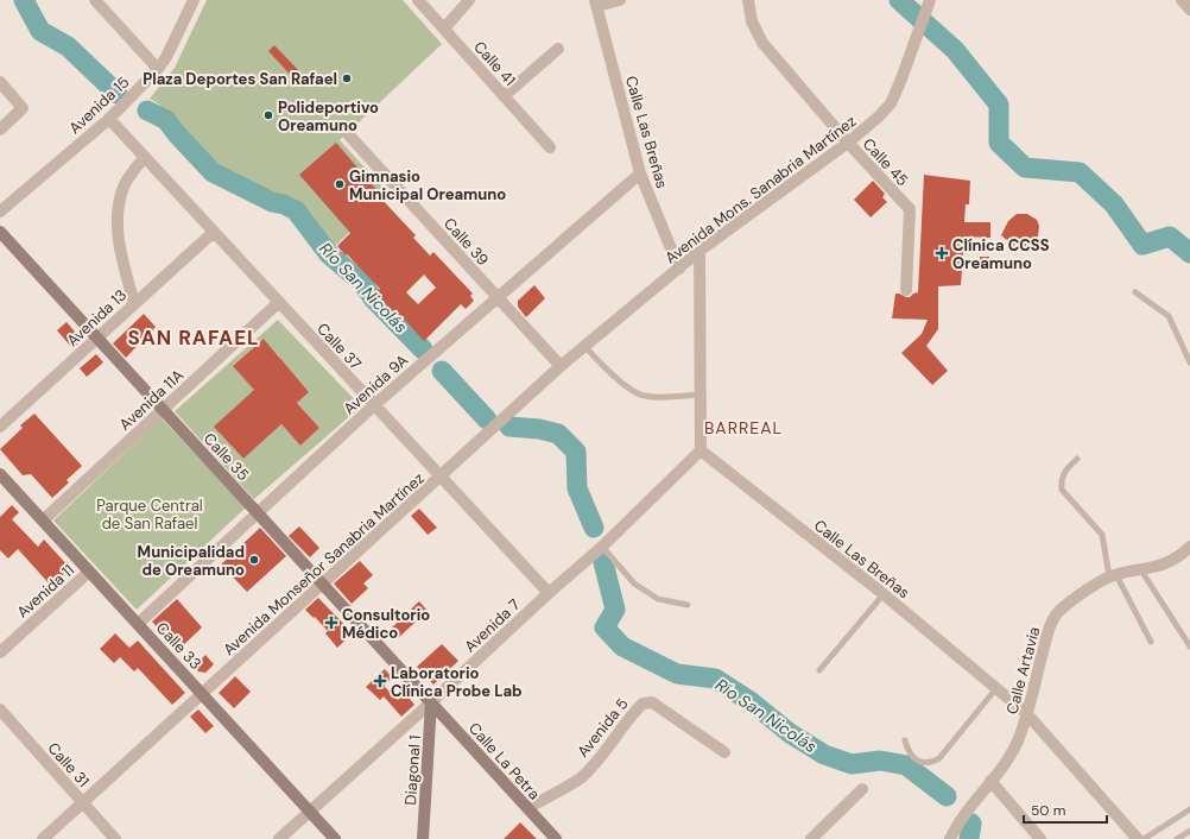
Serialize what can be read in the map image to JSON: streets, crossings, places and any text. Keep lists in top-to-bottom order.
{
  "streets": {
    "main road": [
      "Calle 35",
      "Calle 33",
      "Calle La Petra",
      "Diagonal 1"
    ],
    "street": [
      "Calle 41",
      "Avenida 15",
      "Calle Las Breñas",
      "Calle 45",
      "Avenida Mons. Sanabria Martínez",
      "Calle 39",
      "Avenida 13",
      "Calle 37",
      "Avenida 9A",
      "Avenida 11A",
      "Avenida Monseñor Sanabria Martínez",
      "Avenida 11",
      "Avenida 7",
      "Calle Artavia",
      "Avenida 5",
      "Calle 31"
    ]
  },
  "crossings": [
    ["Avenida 15", "Calle 37"],
    ["Calle Las Breñas", "Avenida Mons. Sanabria Martínez"],
    ["Calle Las Breñas", "Avenida 9A"],
    ["Calle Las Breñas", "Avenida 7"],
    ["Calle Las Breñas", "Calle Artavia"],
    ["Calle 45", "Avenida Mons. Sanabria Martínez"],
    ["Avenida Mons. Sanabria Martínez", "Calle 39"],
    ["Avenida Mons. Sanabria Martínez", "Avenida Monseñor Sanabria Martínez"],
    ["Calle 39", "Avenida 9A"],
    ["Calle 39", "Avenida Monseñor Sanabria Martínez"],
    ["Avenida 13", "Calle 37"],
    ["Avenida 13", "Calle 35"],
    ["Calle 37", "Avenida 9A"],
    ["Calle 37", "Avenida 11A"],
    ["Calle 37", "Avenida Monseñor Sanabria Martínez"],
    ["Calle 37", "Avenida 7"],
    ["Avenida 9A", "Calle 35"],
    ["Avenida 9A", "Calle 33"],
    ["Avenida 11A", "Calle 35"],
    ["Avenida 11A", "Calle 33"],
    ["Calle 35", "Avenida Monseñor Sanabria Martínez"],
    ["Calle 35", "Avenida 7"],
    ["Calle 35", "Calle La Petra"],
    ["Calle 35", "Diagonal 1"],
    ["Avenida Monseñor Sanabria Martínez", "Calle 33"],
    ["Avenida Monseñor Sanabria Martínez", "Calle 31"],
    ["Avenida 11", "Calle 33"],
    ["Avenida 7", "Calle 33"],
    ["Avenida 7", "Calle La Petra"],
    ["Avenida 7", "Diagonal 1"],
    ["Avenida 5", "Calle La Petra"],
    ["Calle La Petra", "Diagonal 1"]
  ],
  "districts": ["SAN RAFAEL", "BARREAL"],
  "water": ["Río San Nicolás"],
  "parks": ["Parque Central de San Rafael"],
  "places": {
    "other": [
      "Plaza Deportes San Rafael",
      "Polideportivo Oreamuno",
      "Gimnasio Municipal Oreamuno",
      "Municipalidad de Oreamuno"
    ],
    "health": ["Clínica CCSS Oreamuno", "Consultorio Médico", "Laboratorio Clínica Probe Lab"]
  },
  "scale_bar": "50 m"
}
